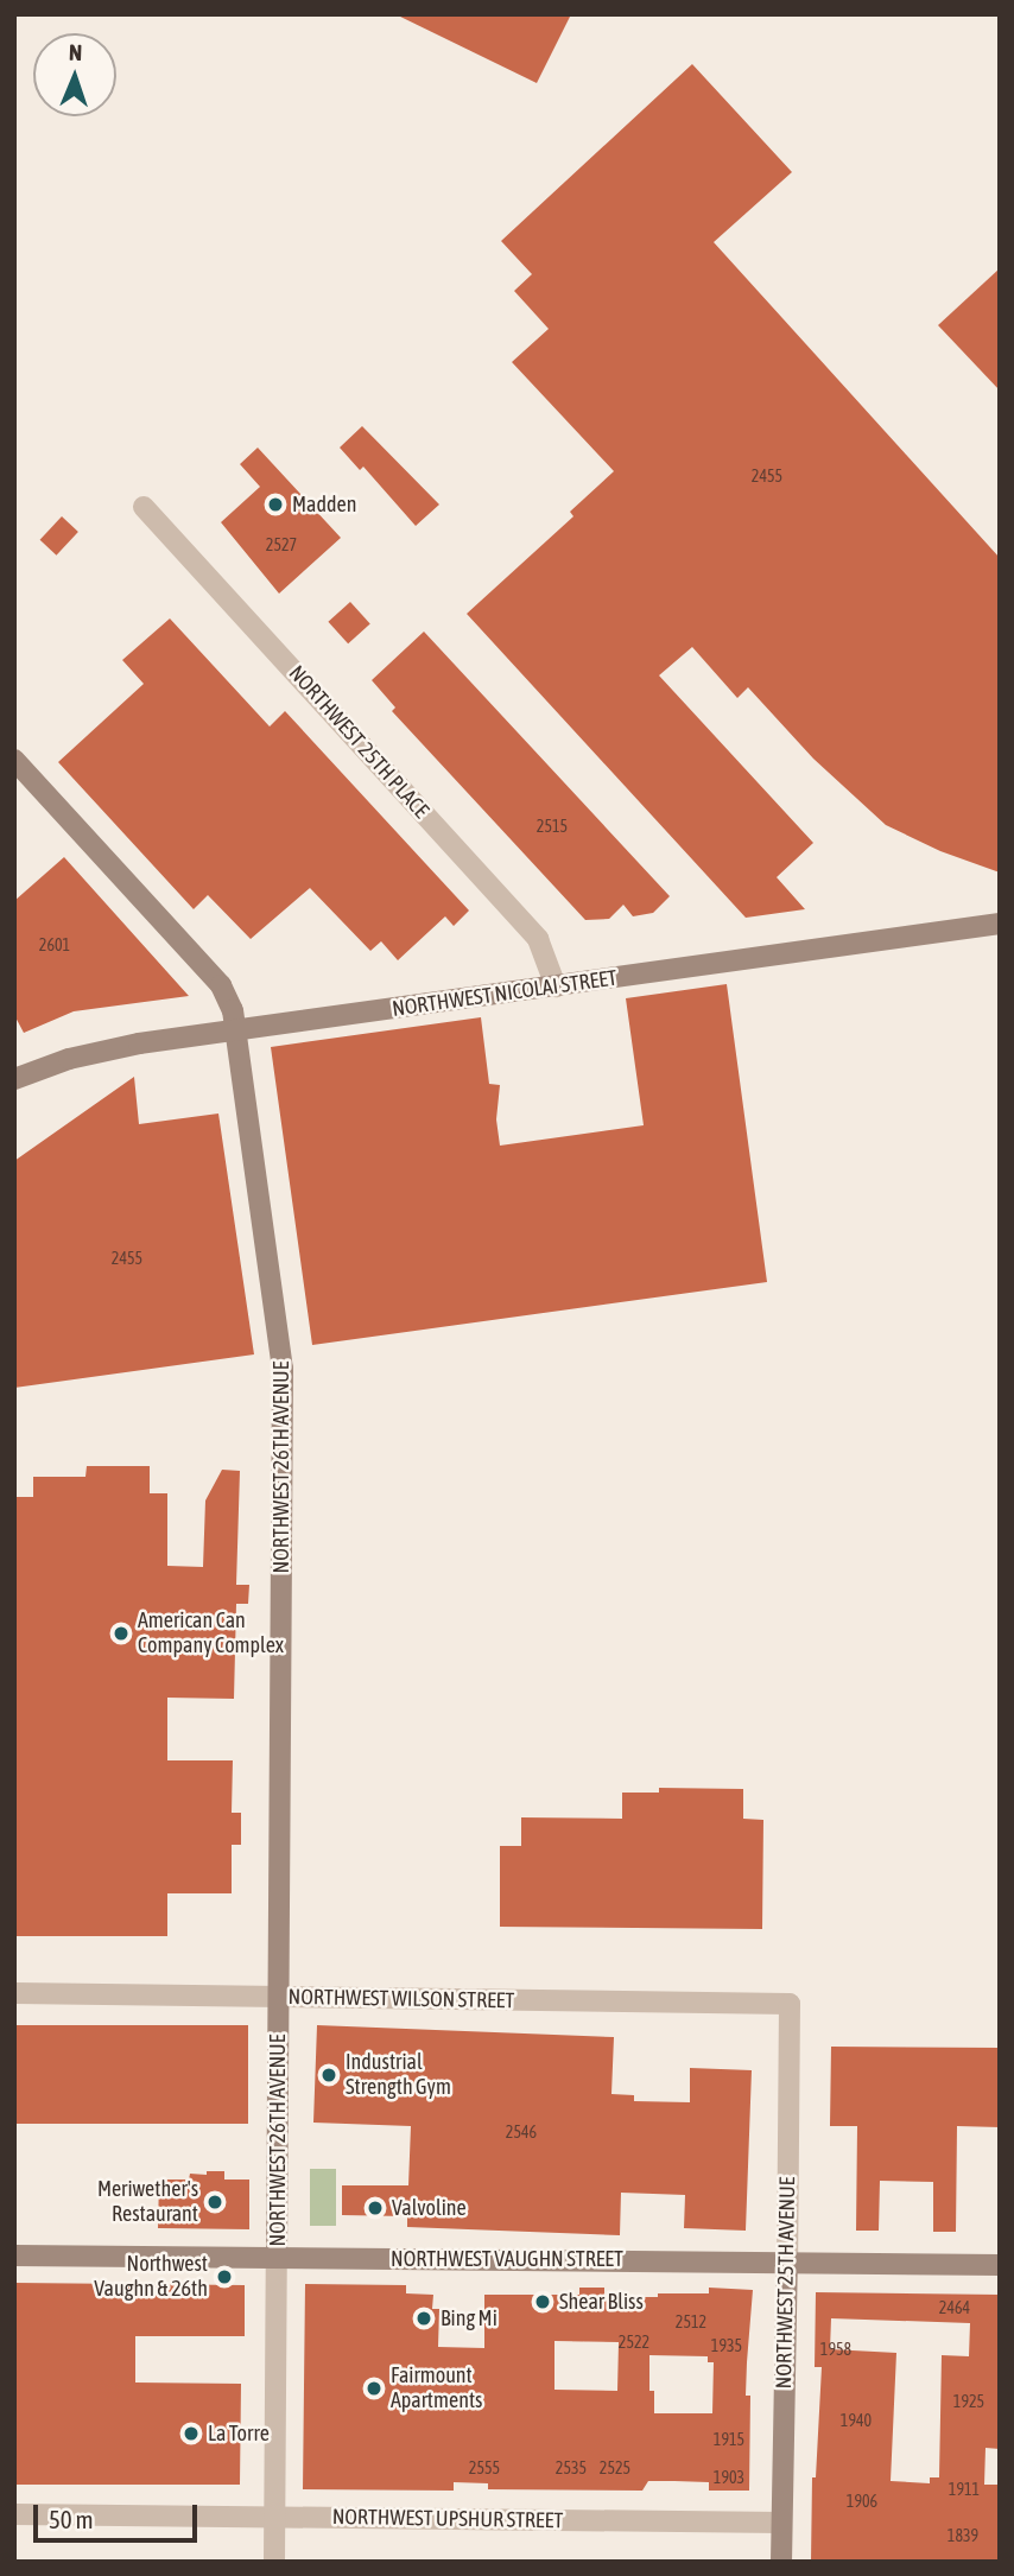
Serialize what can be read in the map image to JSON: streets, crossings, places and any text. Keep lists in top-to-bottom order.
{
  "streets": {
    "street": [
      "NORTHWEST 25TH PLACE",
      "NORTHWEST NICOLAI STREET",
      "NORTHWEST 26TH AVENUE",
      "NORTHWEST WILSON STREET",
      "NORTHWEST VAUGHN STREET",
      "NORTHWEST 25TH AVENUE",
      "NORTHWEST UPSHUR STREET"
    ]
  },
  "crossings": [
    ["NORTHWEST 25TH PLACE", "NORTHWEST NICOLAI STREET"],
    ["NORTHWEST NICOLAI STREET", "NORTHWEST 26TH AVENUE"],
    ["NORTHWEST 26TH AVENUE", "NORTHWEST WILSON STREET"],
    ["NORTHWEST 26TH AVENUE", "NORTHWEST VAUGHN STREET"],
    ["NORTHWEST 26TH AVENUE", "NORTHWEST UPSHUR STREET"],
    ["NORTHWEST WILSON STREET", "NORTHWEST 25TH AVENUE"],
    ["NORTHWEST VAUGHN STREET", "NORTHWEST 25TH AVENUE"],
    ["NORTHWEST 25TH AVENUE", "NORTHWEST UPSHUR STREET"]
  ],
  "places": [
    "Madden",
    "American Can Company Complex",
    "Industrial Strength Gym",
    "Meriwether's Restaurant",
    "Valvoline",
    "Northwest Vaughn & 26th",
    "Shear Bliss",
    "Bing Mi",
    "Fairmount Apartments",
    "La Torre"
  ],
  "house_numbers": [
    "2455",
    "2527",
    "2515",
    "2601",
    "2455",
    "2546",
    "2464",
    "2512",
    "2522",
    "1935",
    "1958",
    "1925",
    "1940",
    "1915",
    "2555",
    "2535",
    "2525",
    "1903",
    "1911",
    "1906",
    "1839"
  ],
  "scale_bar": "50 m",
  "north": "top"
}
